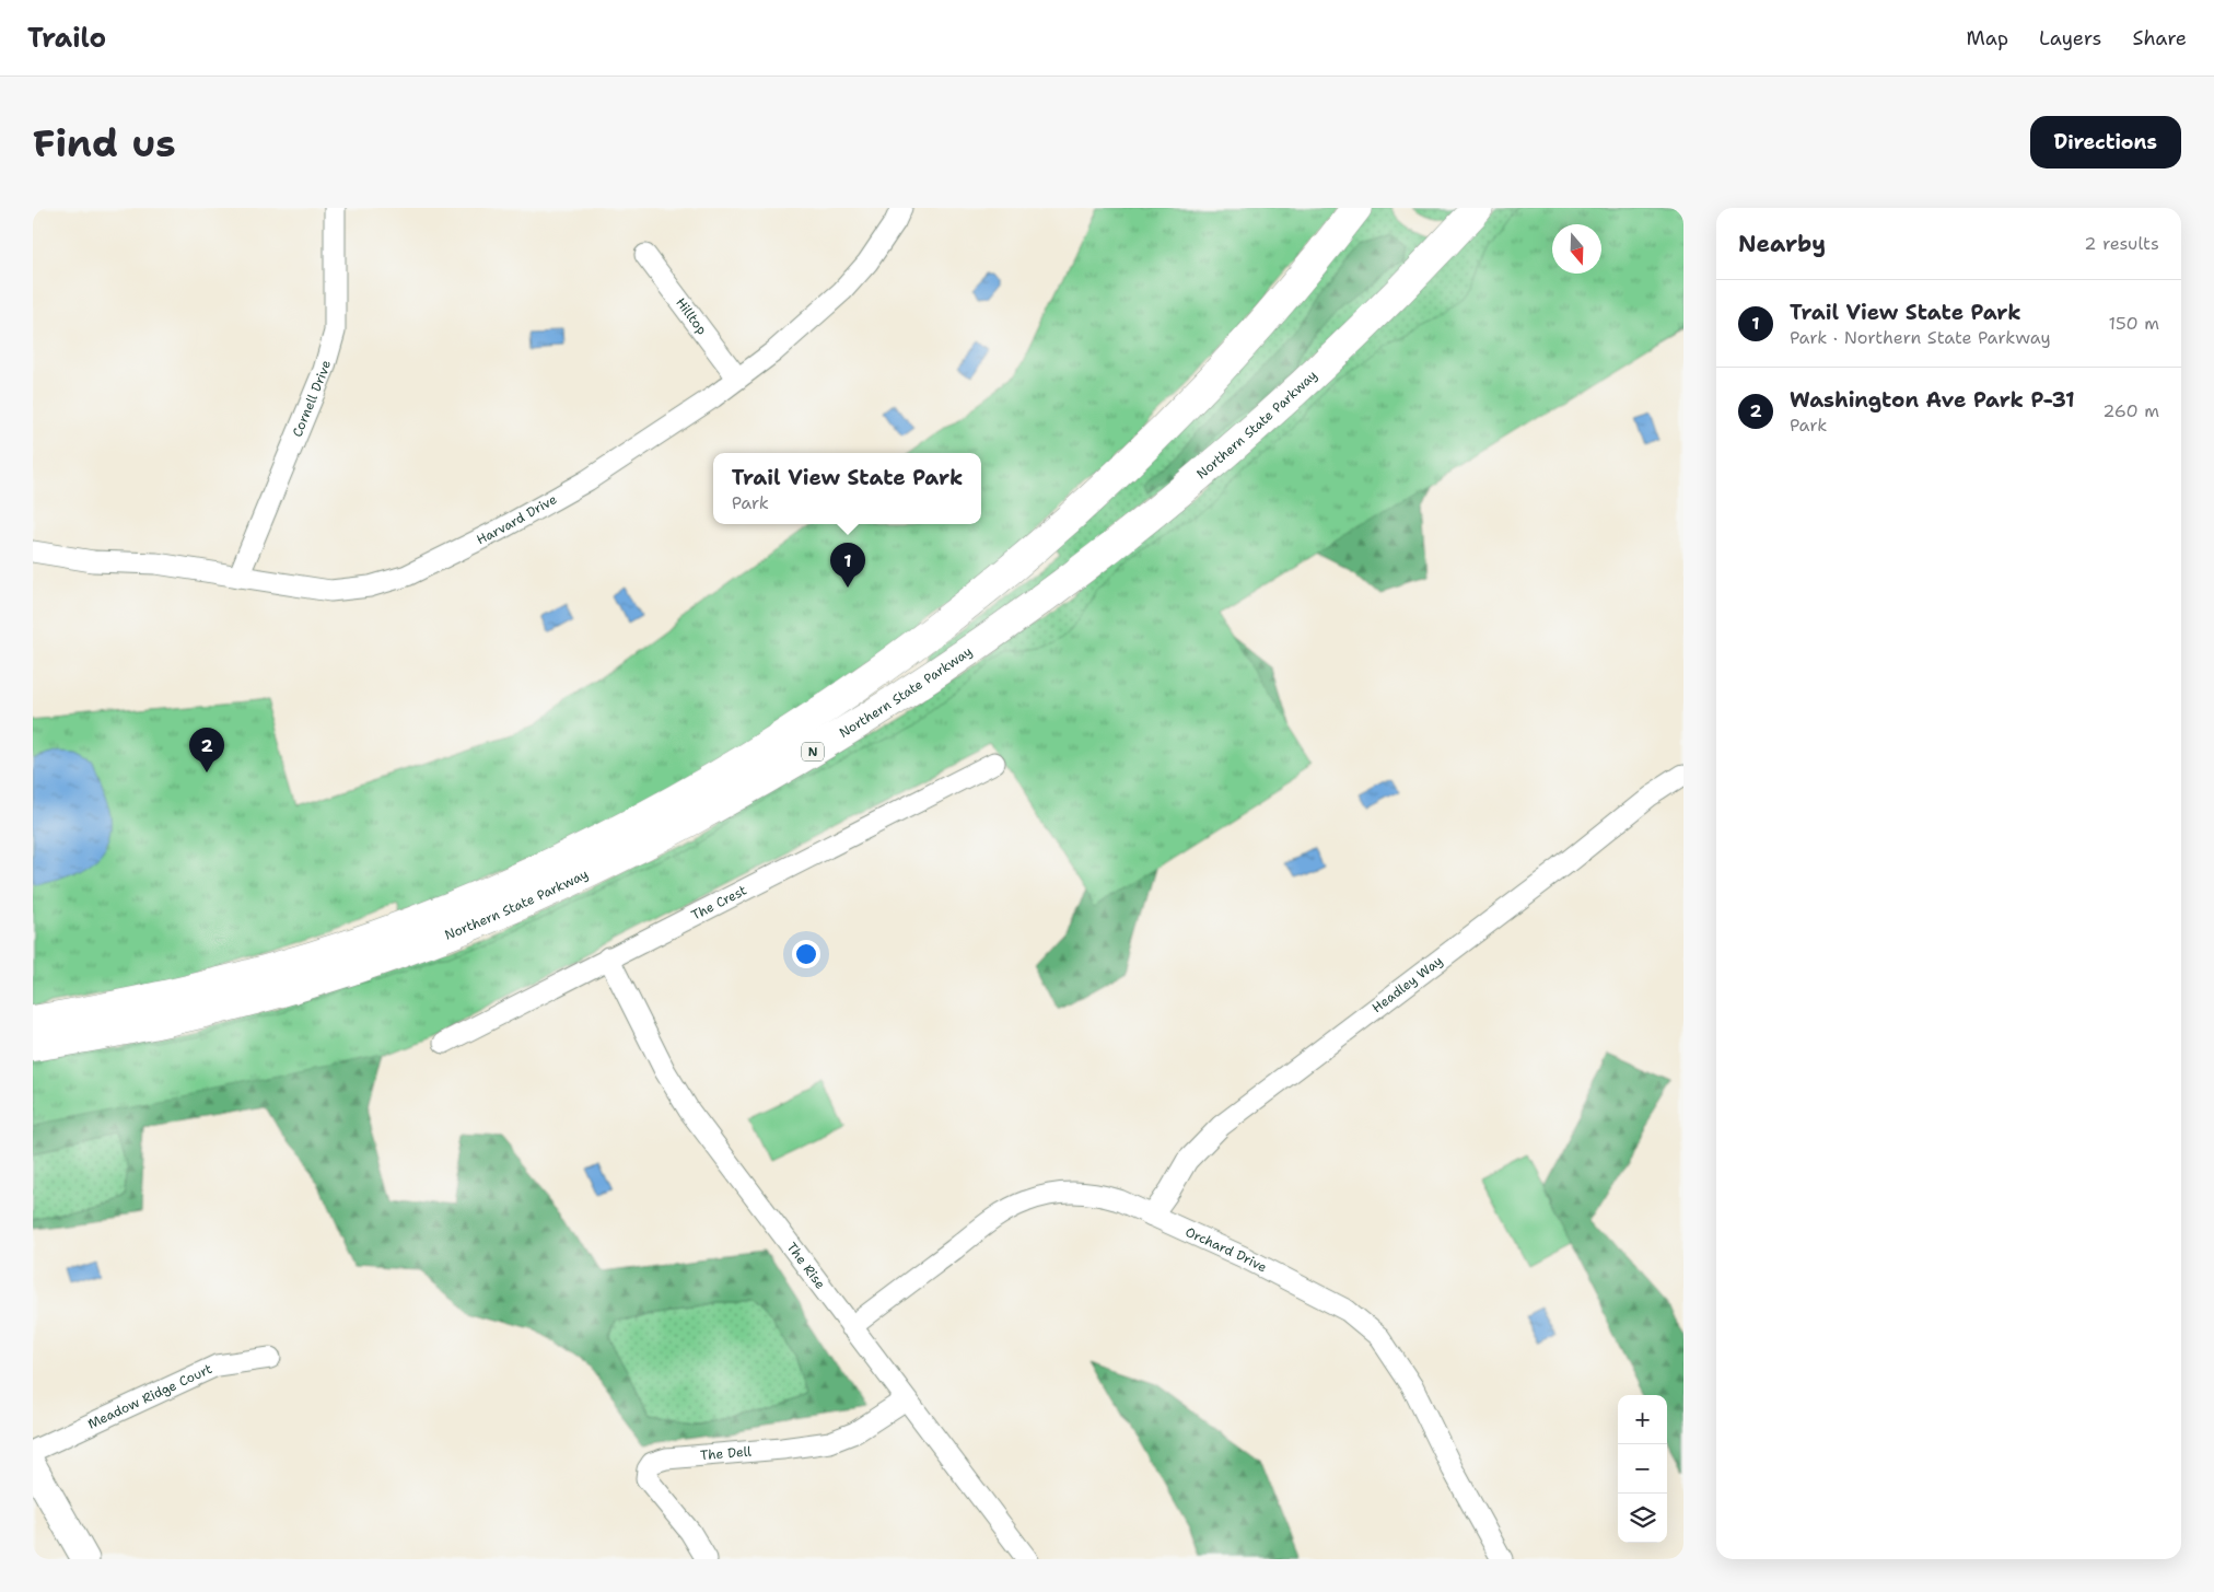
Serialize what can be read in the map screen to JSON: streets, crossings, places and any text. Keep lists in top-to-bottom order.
{
  "streets": {
    "highway": ["Northern State Parkway", "N"],
    "street": [
      "Hilltop",
      "Cornell Drive",
      "Harvard Drive",
      "The Crest",
      "Headley Way",
      "Orchard Drive",
      "The Rise",
      "Meadow Ridge Court",
      "The Dell"
    ]
  },
  "crossings": [
    ["Hilltop", "Harvard Drive"],
    ["Cornell Drive", "Harvard Drive"],
    ["The Crest", "The Rise"],
    ["Headley Way", "Orchard Drive"],
    ["Orchard Drive", "The Rise"],
    ["The Rise", "The Dell"]
  ],
  "north": "bottom",
  "page": {
    "header": "Trailo",
    "nav": ["Map", "Layers", "Share"],
    "buttons": "Directions",
    "title": "Find us",
    "heading": ["Nearby", "2 results"],
    "list": [
      {
        "mark": "1",
        "name": "Trail View State Park",
        "note": "Park · Northern State Parkway",
        "value": "150 m"
      },
      {
        "mark": "2",
        "name": "Washington Ave Park P-31",
        "note": "Park",
        "value": "260 m"
      }
    ],
    "popup": ["Trail View State Park", "Park"],
    "pins": ["1", "2"],
    "map_buttons": ["+", "−"]
  }
}
